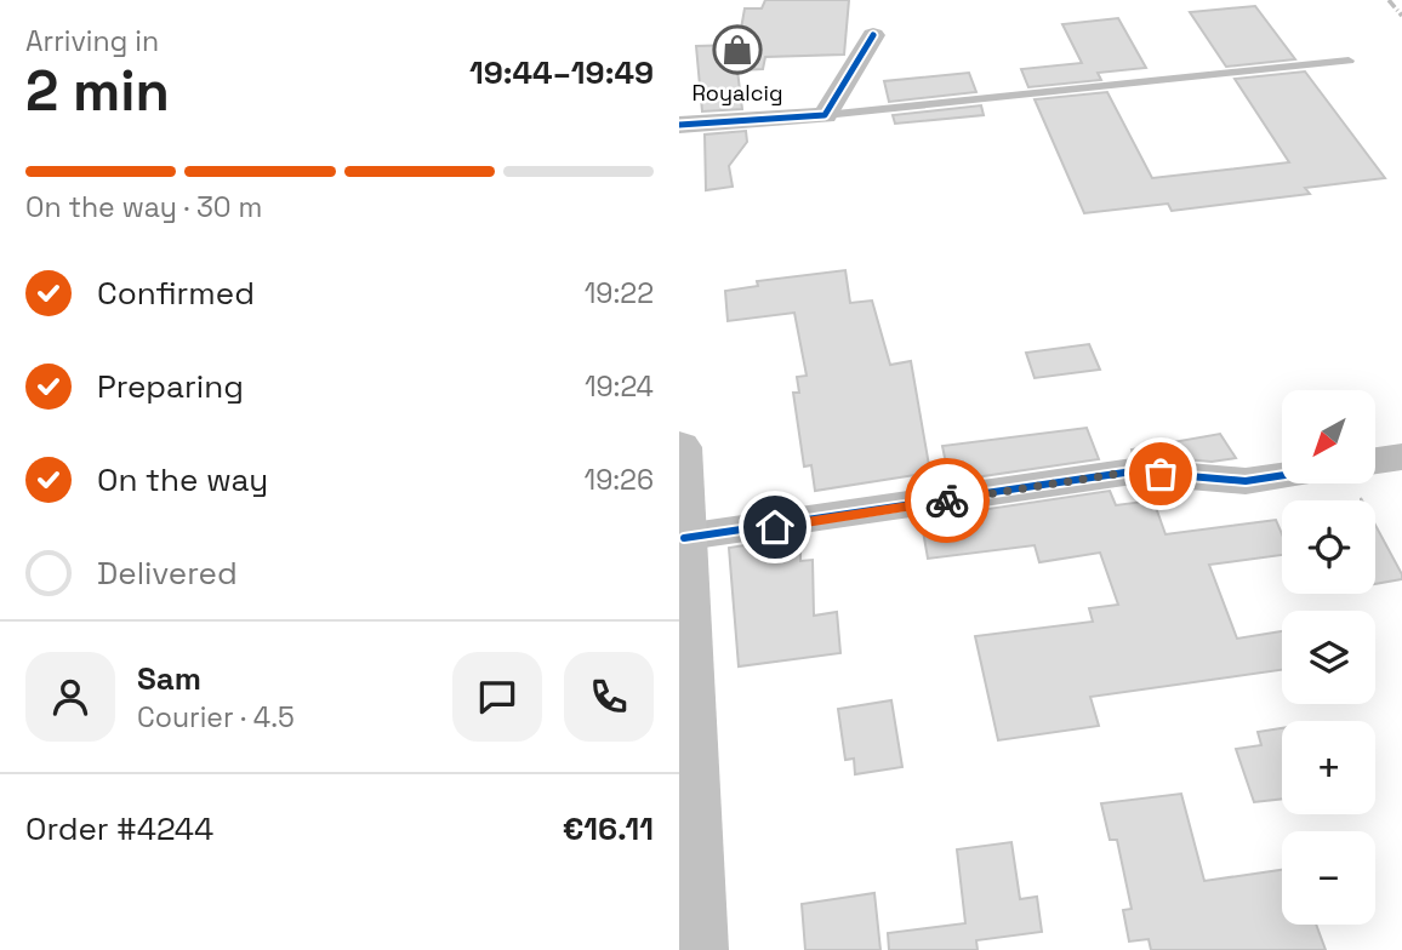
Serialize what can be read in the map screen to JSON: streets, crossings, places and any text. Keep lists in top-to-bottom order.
{
  "places": {
    "shop": ["Royalcig"]
  },
  "north": "bottom left",
  "page": {
    "heading": ["2 min", "Arriving in", "19:44–19:49"],
    "panel": [
      "Sam",
      "Courier · 4.5",
      "Order #4244",
      "€16.11"
    ],
    "bar": "On the way · 30 m",
    "list": [
      ["Confirmed", "19:22"],
      ["Preparing", "19:24"],
      ["On the way", "19:26"],
      "Delivered"
    ],
    "map_buttons": ["+", "−"]
  }
}
